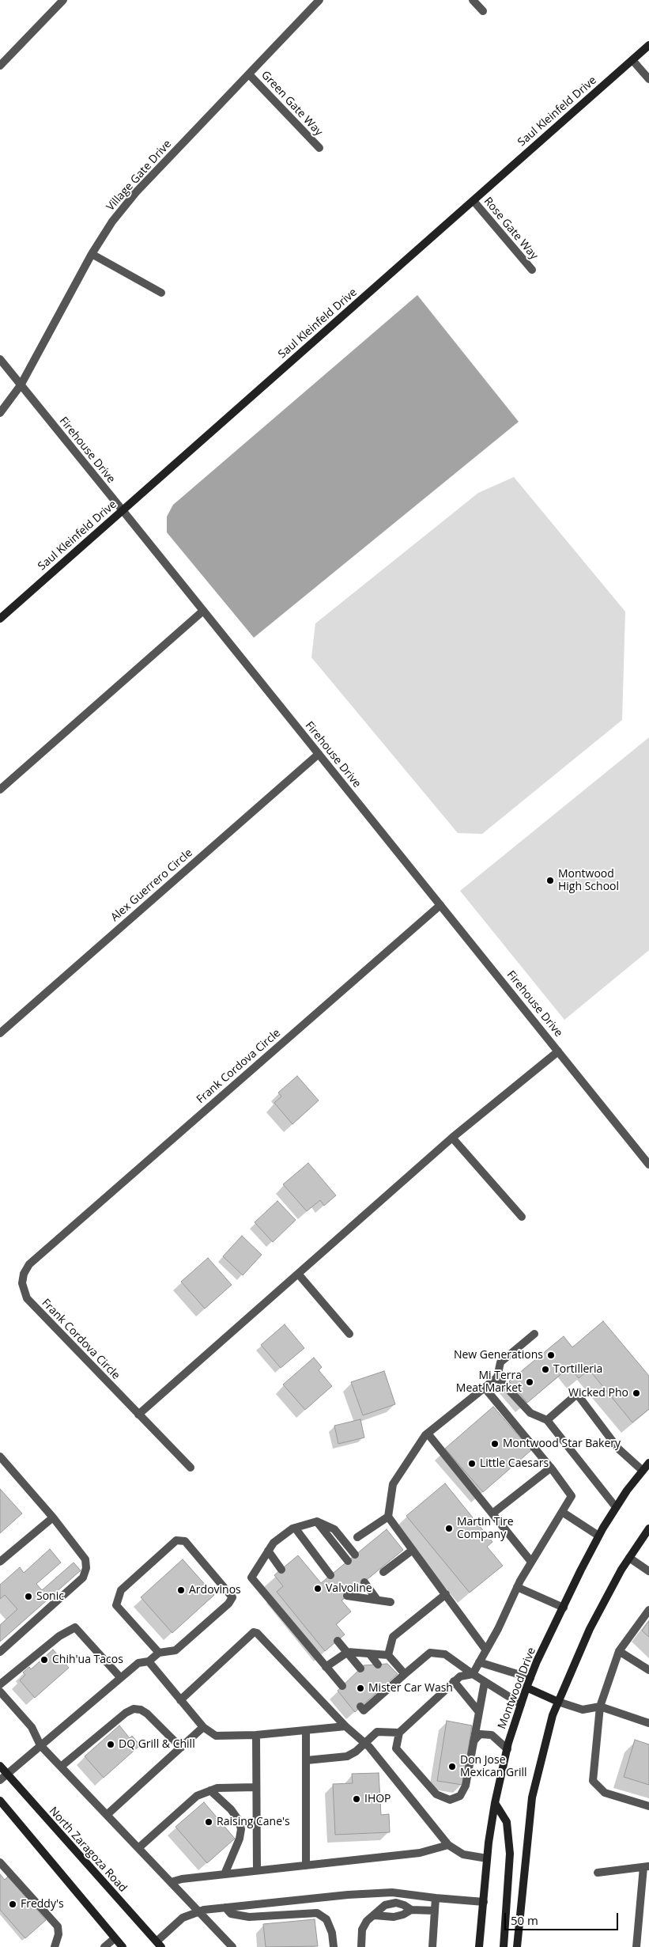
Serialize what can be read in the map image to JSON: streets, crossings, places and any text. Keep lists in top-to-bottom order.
{
  "streets": {
    "main road": ["Saul Kleinfeld Drive", "Montwood Drive", "North Zaragoza Road"],
    "street": [
      "Green Gate Way",
      "Village Gate Drive",
      "Rose Gate Way",
      "Firehouse Drive",
      "Alex Guerrero Circle",
      "Frank Cordova Circle"
    ]
  },
  "crossings": [
    ["Green Gate Way", "Village Gate Drive"],
    ["Saul Kleinfeld Drive", "Rose Gate Way"],
    ["Saul Kleinfeld Drive", "Firehouse Drive"],
    ["Village Gate Drive", "Firehouse Drive"],
    ["Firehouse Drive", "Alex Guerrero Circle"],
    ["Firehouse Drive", "Frank Cordova Circle"]
  ],
  "places": [
    "Montwood High School",
    "New Generations",
    "Tortilleria",
    "Mi Terra Meat Market",
    "Wicked Pho",
    "Montwood Star Bakery",
    "Little Caesars",
    "Martin Tire Company",
    "Valvoline",
    "Ardovinos",
    "Sonic",
    "Chih'ua Tacos",
    "Mister Car Wash",
    "DQ Grill & Chill",
    "Don Jose Mexican Grill",
    "IHOP",
    "Raising Cane's",
    "Freddy's"
  ],
  "scale_bar": "50 m"
}
